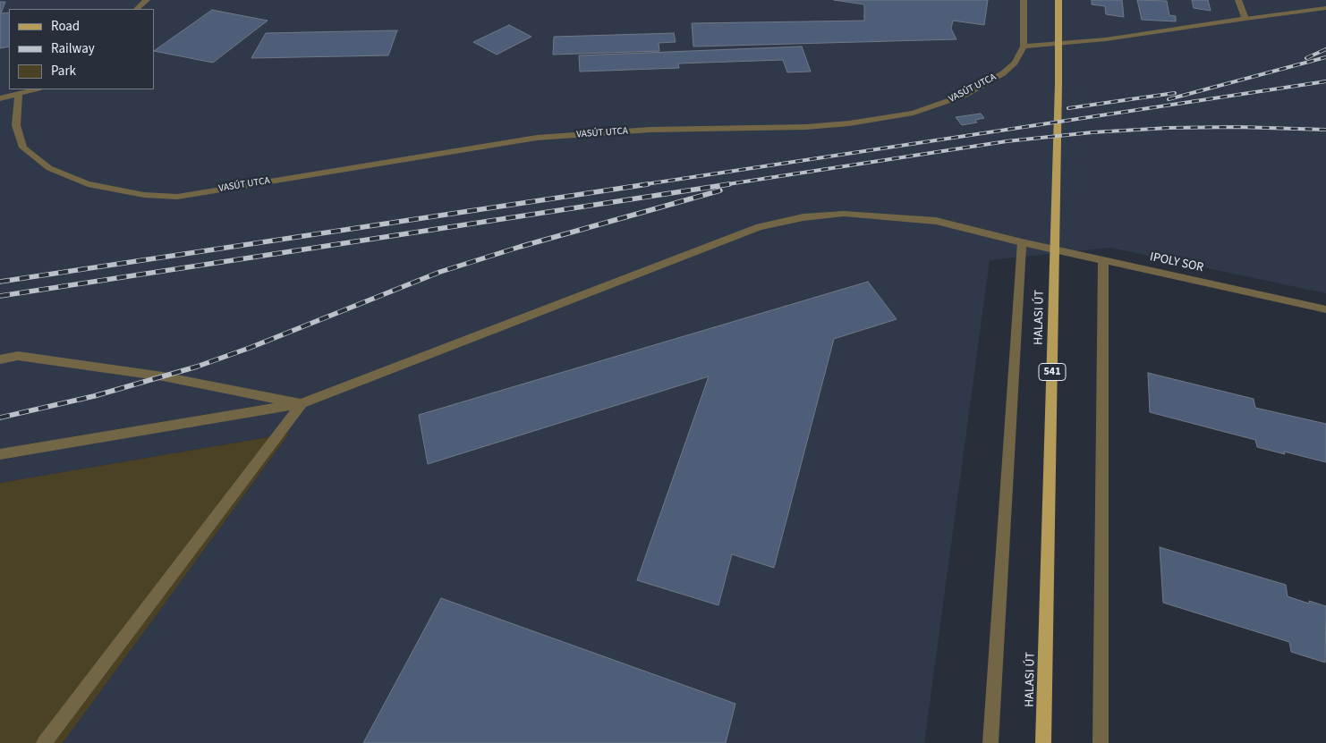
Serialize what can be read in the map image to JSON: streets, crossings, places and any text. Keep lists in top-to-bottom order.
{
  "streets": {
    "main road": ["HALASI ÚT", "541"],
    "street": ["VASÚT UTCA", "IPOLY SOR"]
  },
  "legend": ["Road", "Railway", "Park"]
}
